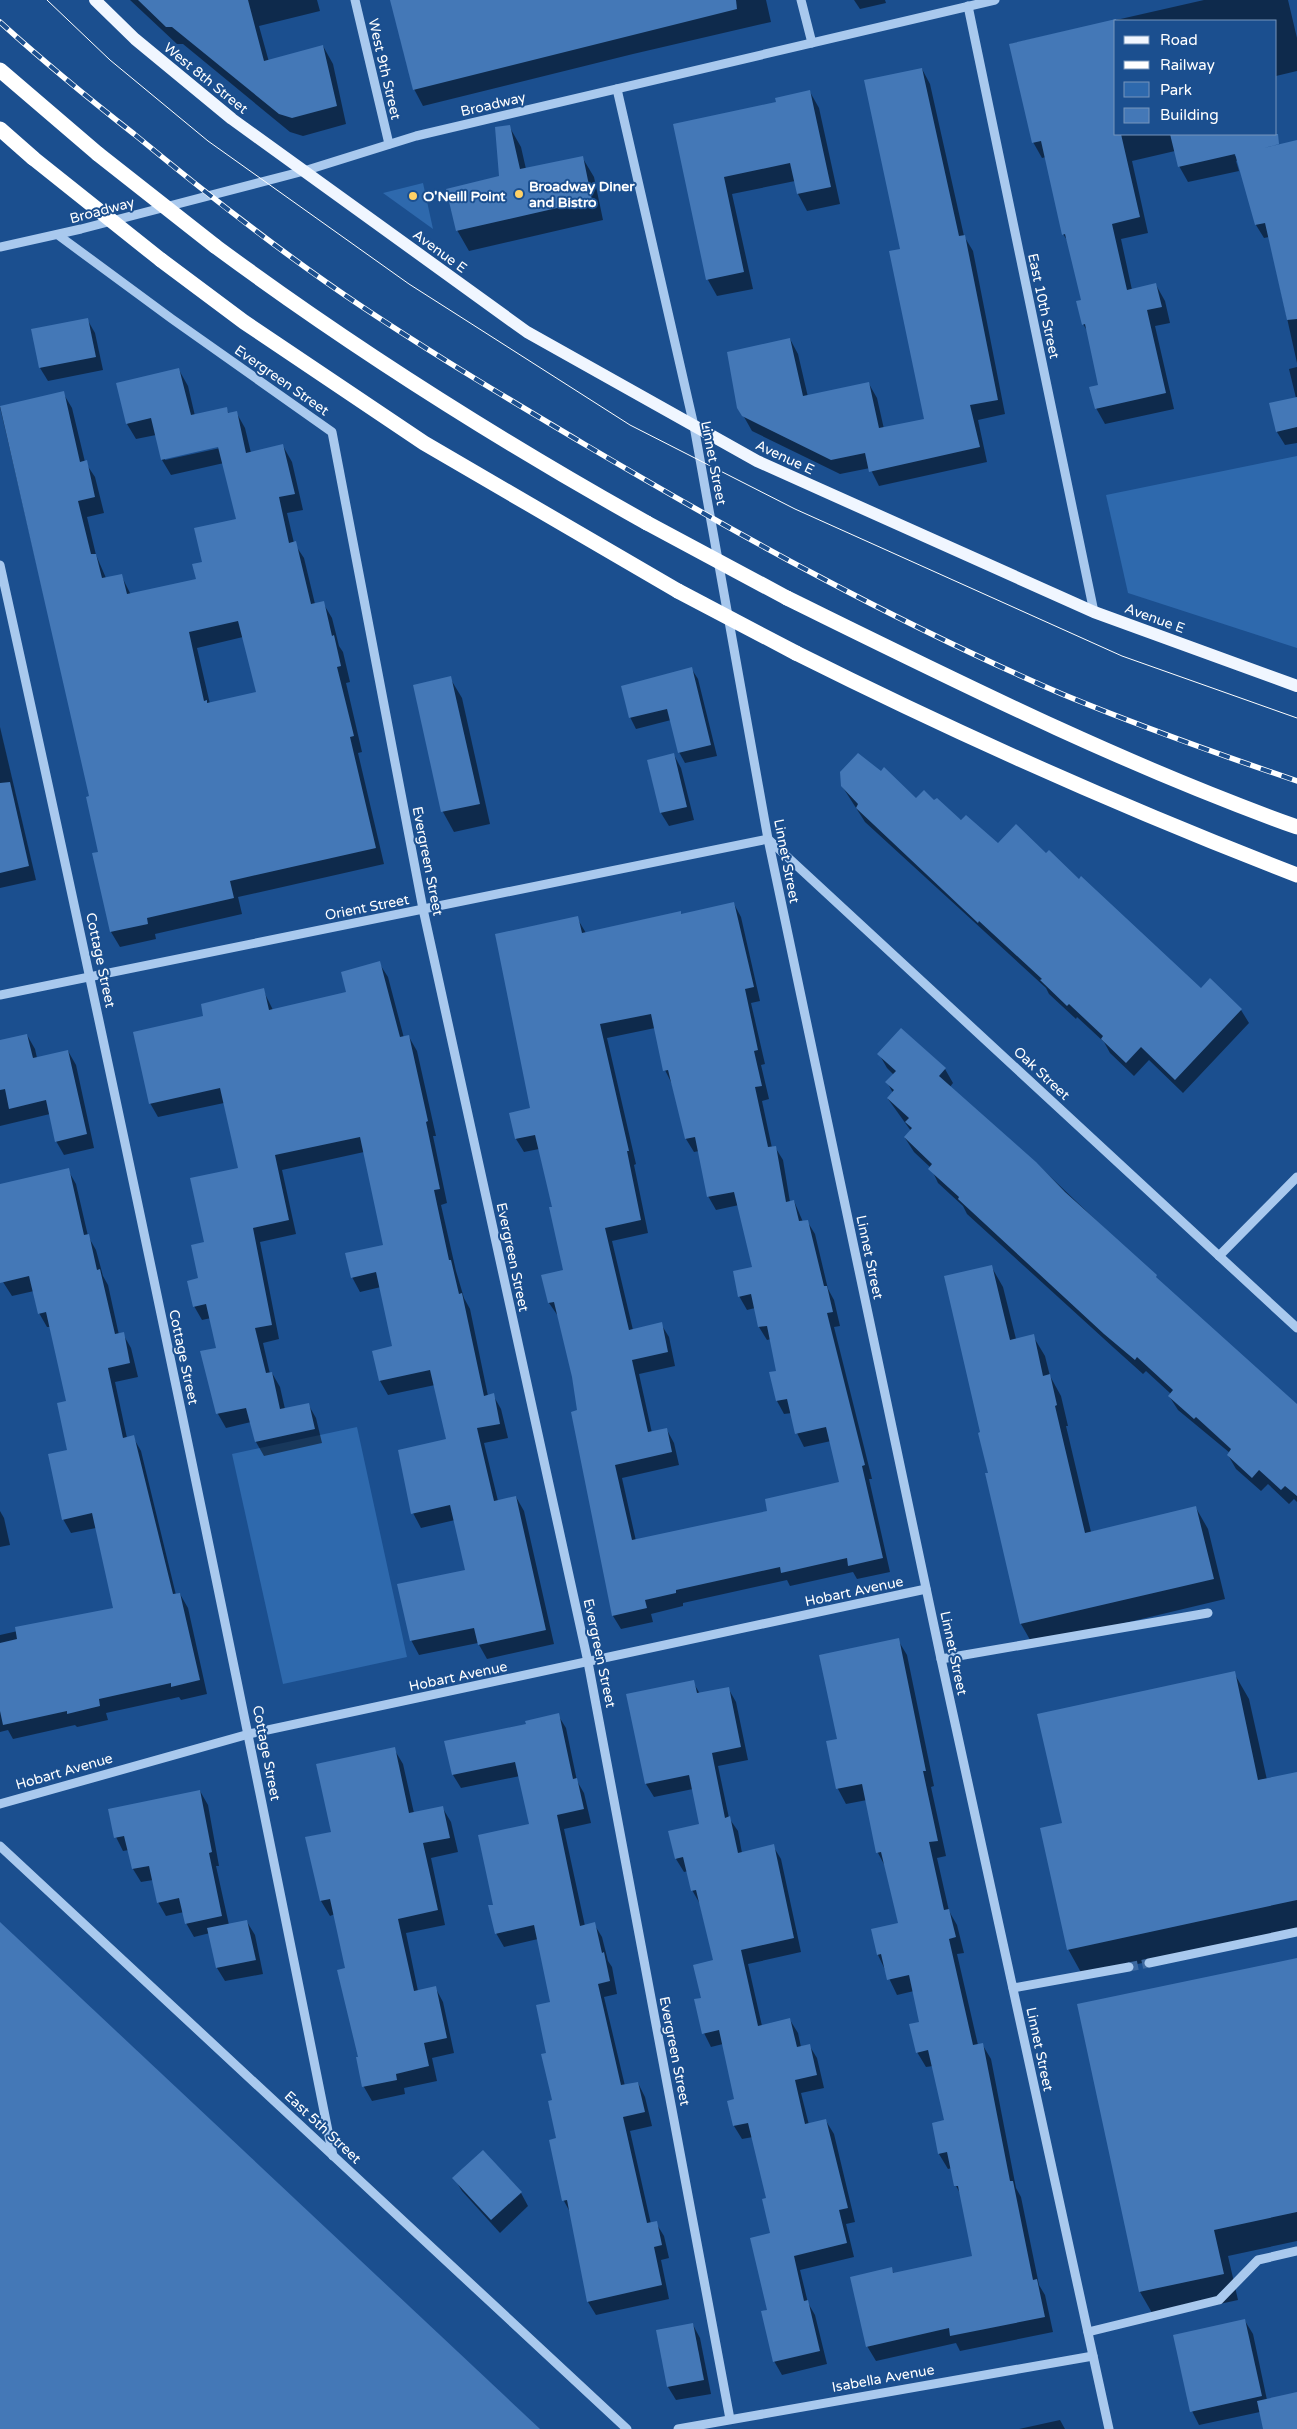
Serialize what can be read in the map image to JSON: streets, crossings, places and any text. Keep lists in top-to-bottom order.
{
  "streets": {
    "main road": ["West 8th Street", "Avenue E"],
    "street": [
      "West 9th Street",
      "Broadway",
      "East 10th Street",
      "Evergreen Street",
      "Linnet Street",
      "Orient Street",
      "Cottage Street",
      "Oak Street",
      "Hobart Avenue",
      "East 5th Street",
      "Isabella Avenue"
    ]
  },
  "crossings": [
    ["West 9th Street", "Broadway"],
    ["West 8th Street", "Broadway"],
    ["West 8th Street", "Avenue E"],
    ["Broadway", "Avenue E"],
    ["Broadway", "East 10th Street"],
    ["Broadway", "Evergreen Street"],
    ["Broadway", "Linnet Street"],
    ["Avenue E", "East 10th Street"],
    ["Avenue E", "Linnet Street"],
    ["Evergreen Street", "Orient Street"],
    ["Evergreen Street", "Hobart Avenue"],
    ["Evergreen Street", "Isabella Avenue"],
    ["Linnet Street", "Orient Street"],
    ["Linnet Street", "Oak Street"],
    ["Linnet Street", "Hobart Avenue"],
    ["Linnet Street", "Isabella Avenue"],
    ["Orient Street", "Cottage Street"],
    ["Orient Street", "Oak Street"],
    ["Cottage Street", "Hobart Avenue"],
    ["Cottage Street", "East 5th Street"]
  ],
  "places": ["Broadway Diner and Bistro", "O'Neill Point"],
  "legend": [
    "Road",
    "Railway",
    "Park",
    "Building"
  ]
}
